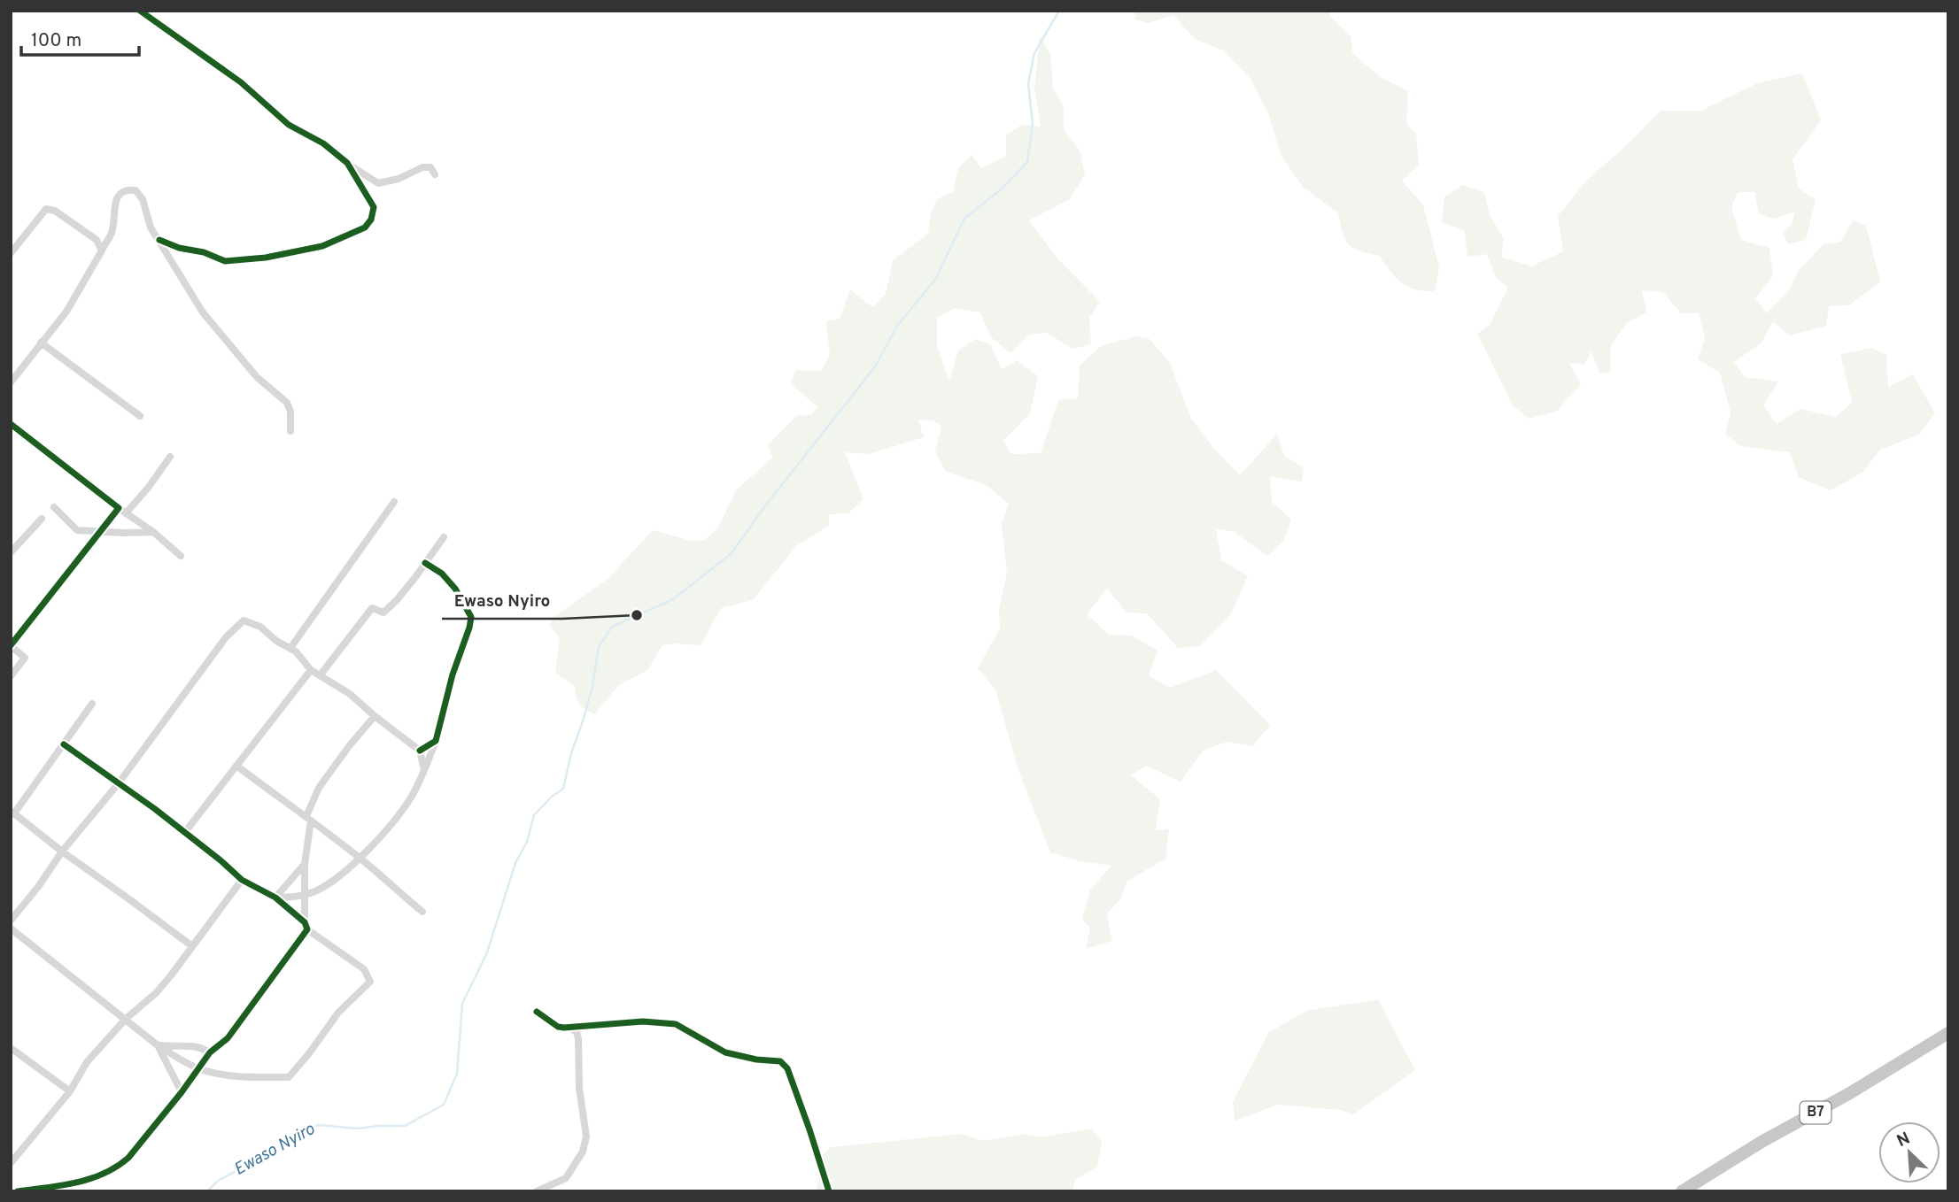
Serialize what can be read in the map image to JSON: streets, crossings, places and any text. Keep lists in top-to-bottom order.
{
  "streets": {
    "highway": ["B7"]
  },
  "water": ["Ewaso Nyiro"],
  "places": ["Ewaso Nyiro"],
  "scale_bar": "100 m",
  "north": "top left"
}
